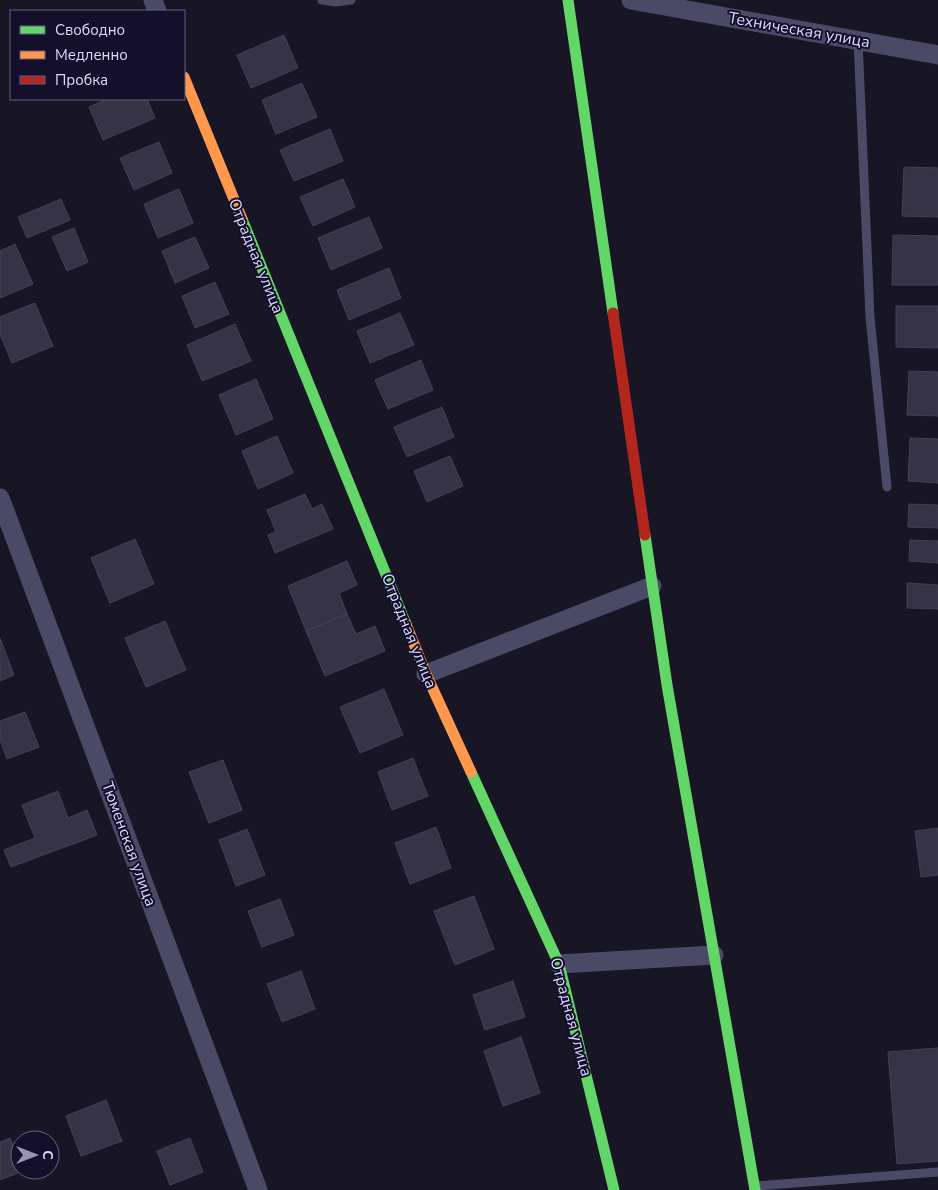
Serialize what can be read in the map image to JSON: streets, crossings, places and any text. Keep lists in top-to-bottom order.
{
  "streets": {
    "main road": ["Отрадная улица"],
    "street": ["Техническая улица", "Тюменская улица"]
  },
  "legend": ["Свободно", "Медленно", "Пробка"],
  "north": "right"
}
